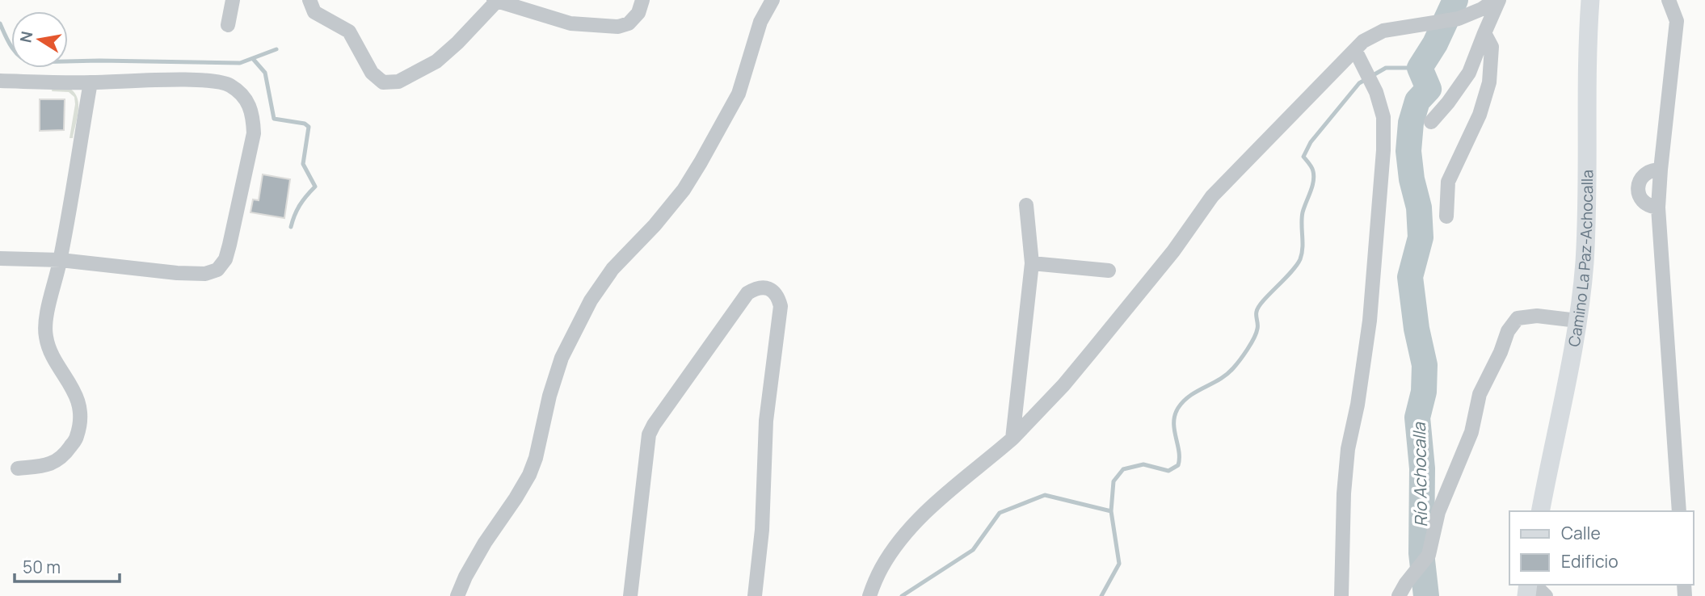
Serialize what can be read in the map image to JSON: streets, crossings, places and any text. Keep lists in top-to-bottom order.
{
  "streets": {
    "main road": ["Camino La Paz-Achocalla"]
  },
  "water": ["Río Achocalla"],
  "legend": ["Calle", "Edificio"],
  "scale_bar": "50 m",
  "north": "left"
}
